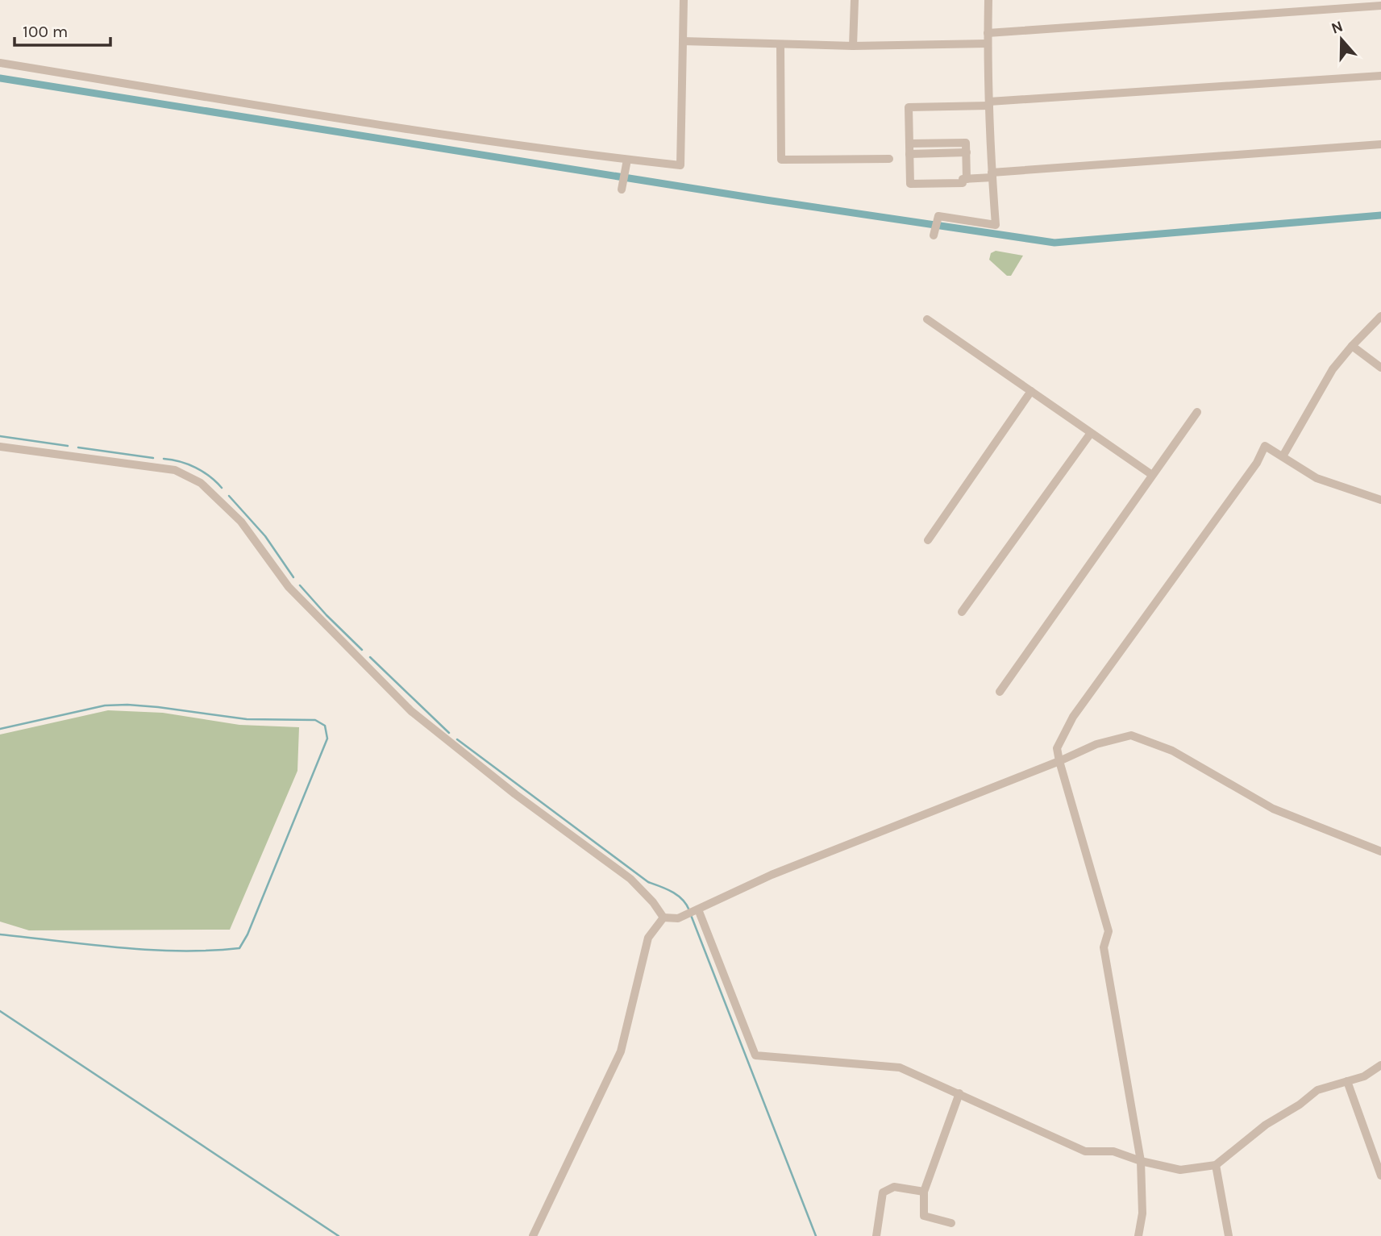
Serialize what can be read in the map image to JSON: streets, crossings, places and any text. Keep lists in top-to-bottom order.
{
  "scale_bar": "100 m",
  "north": "top"
}
